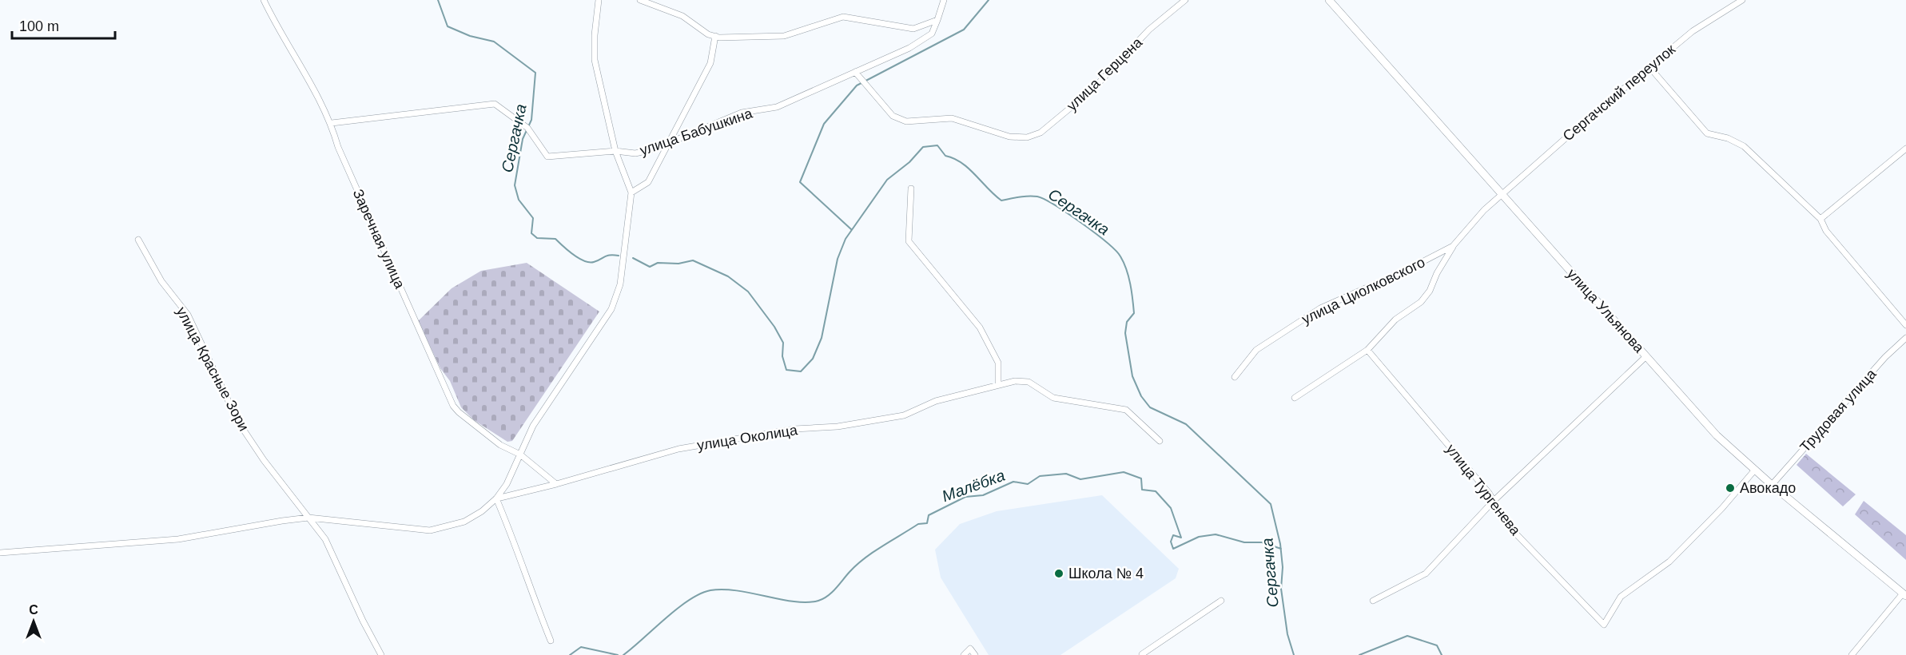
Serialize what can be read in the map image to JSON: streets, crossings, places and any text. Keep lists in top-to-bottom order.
{
  "streets": {
    "main road": ["улица Ульянова"],
    "street": [
      "улица Герцена",
      "Сергачский переулок",
      "улица Бабушкина",
      "Заречная улица",
      "улица Циолковского",
      "улица Красные Зори",
      "Трудовая улица",
      "улица Околица",
      "улица Тургенева"
    ]
  },
  "crossings": [
    ["улица Герцена", "улица Бабушкина"],
    ["Сергачский переулок", "улица Циолковского"],
    ["Сергачский переулок", "улица Ульянова"],
    ["улица Бабушкина", "Заречная улица"],
    ["Заречная улица", "улица Околица"],
    ["улица Циолковского", "улица Ульянова"],
    ["улица Циолковского", "улица Тургенева"],
    ["улица Ульянова", "Трудовая улица"],
    ["улица Ульянова", "улица Тургенева"]
  ],
  "water": ["Сергачка", "Малёбка"],
  "places": ["Авокадо", "Школа № 4"],
  "scale_bar": "100 m",
  "north": "top"
}
